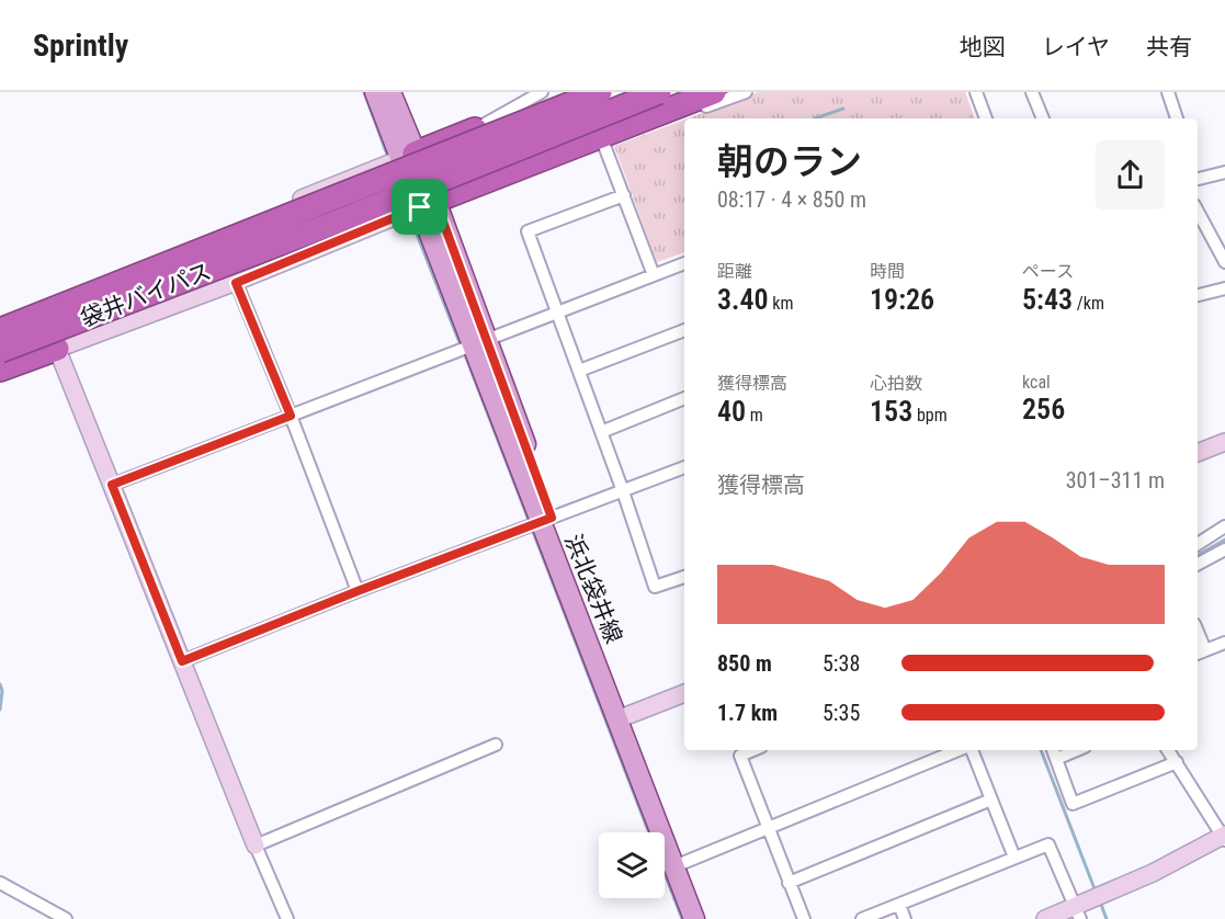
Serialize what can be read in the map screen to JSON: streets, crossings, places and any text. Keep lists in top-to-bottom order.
{
  "streets": {
    "highway": ["袋井バイパス"],
    "main road": ["浜北袋井線"]
  },
  "page": {
    "header": "Sprintly",
    "nav": ["地図", "レイヤ", "共有"],
    "heading": ["朝のラン", "08:17 · 4 × 850 m"],
    "stats": [
      ["距離", "3.40 km"],
      ["時間", "19:26"],
      ["ペース", "5:43 /km"],
      ["獲得標高", "40 m"],
      ["心拍数", "153 bpm"],
      ["kcal", "256"]
    ],
    "chart": ["獲得標高", "301–311 m"],
    "list": [
      {
        "name": "850 m",
        "note": "5:38"
      },
      {
        "name": "1.7 km",
        "note": "5:35"
      }
    ]
  }
}
